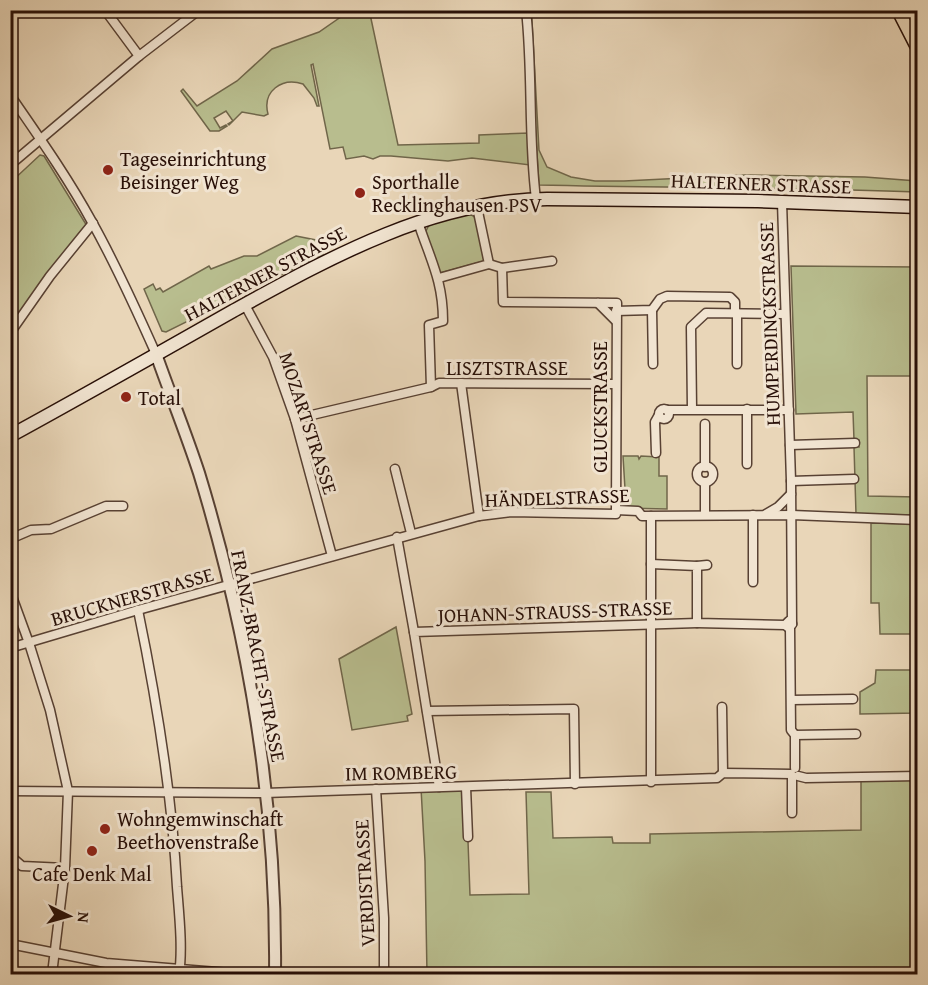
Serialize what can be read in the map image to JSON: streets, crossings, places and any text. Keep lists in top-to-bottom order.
{
  "streets": {
    "main road": ["HALTERNER STRASSE"],
    "street": [
      "HUMPERDINCKSTRASSE",
      "LISZTSTRASSE",
      "GLUCKSTRASSE",
      "MOZARTSTRASSE",
      "HÄNDELSTRASSE",
      "BRUCKNERSTRASSE",
      "JOHANN-STRAUSS-STRASSE",
      "FRANZ-BRACHT-STRASSE",
      "IM ROMBERG",
      "VERDISTRASSE"
    ]
  },
  "crossings": [
    ["HALTERNER STRASSE", "HUMPERDINCKSTRASSE"],
    ["HALTERNER STRASSE", "MOZARTSTRASSE"],
    ["HALTERNER STRASSE", "FRANZ-BRACHT-STRASSE"],
    ["HUMPERDINCKSTRASSE", "HÄNDELSTRASSE"],
    ["HUMPERDINCKSTRASSE", "JOHANN-STRAUSS-STRASSE"],
    ["HUMPERDINCKSTRASSE", "IM ROMBERG"],
    ["LISZTSTRASSE", "GLUCKSTRASSE"],
    ["LISZTSTRASSE", "MOZARTSTRASSE"],
    ["GLUCKSTRASSE", "HÄNDELSTRASSE"],
    ["MOZARTSTRASSE", "HÄNDELSTRASSE"],
    ["HÄNDELSTRASSE", "BRUCKNERSTRASSE"],
    ["HÄNDELSTRASSE", "JOHANN-STRAUSS-STRASSE"],
    ["HÄNDELSTRASSE", "FRANZ-BRACHT-STRASSE"],
    ["BRUCKNERSTRASSE", "FRANZ-BRACHT-STRASSE"],
    ["JOHANN-STRAUSS-STRASSE", "IM ROMBERG"],
    ["FRANZ-BRACHT-STRASSE", "IM ROMBERG"],
    ["IM ROMBERG", "VERDISTRASSE"]
  ],
  "places": [
    "Tageseinrichtung Beisinger Weg",
    "Sporthalle Recklinghausen PSV",
    "Total",
    "Wohngemwinschaft Beethovenstraße",
    "Cafe Denk Mal"
  ],
  "north": "right"
}
